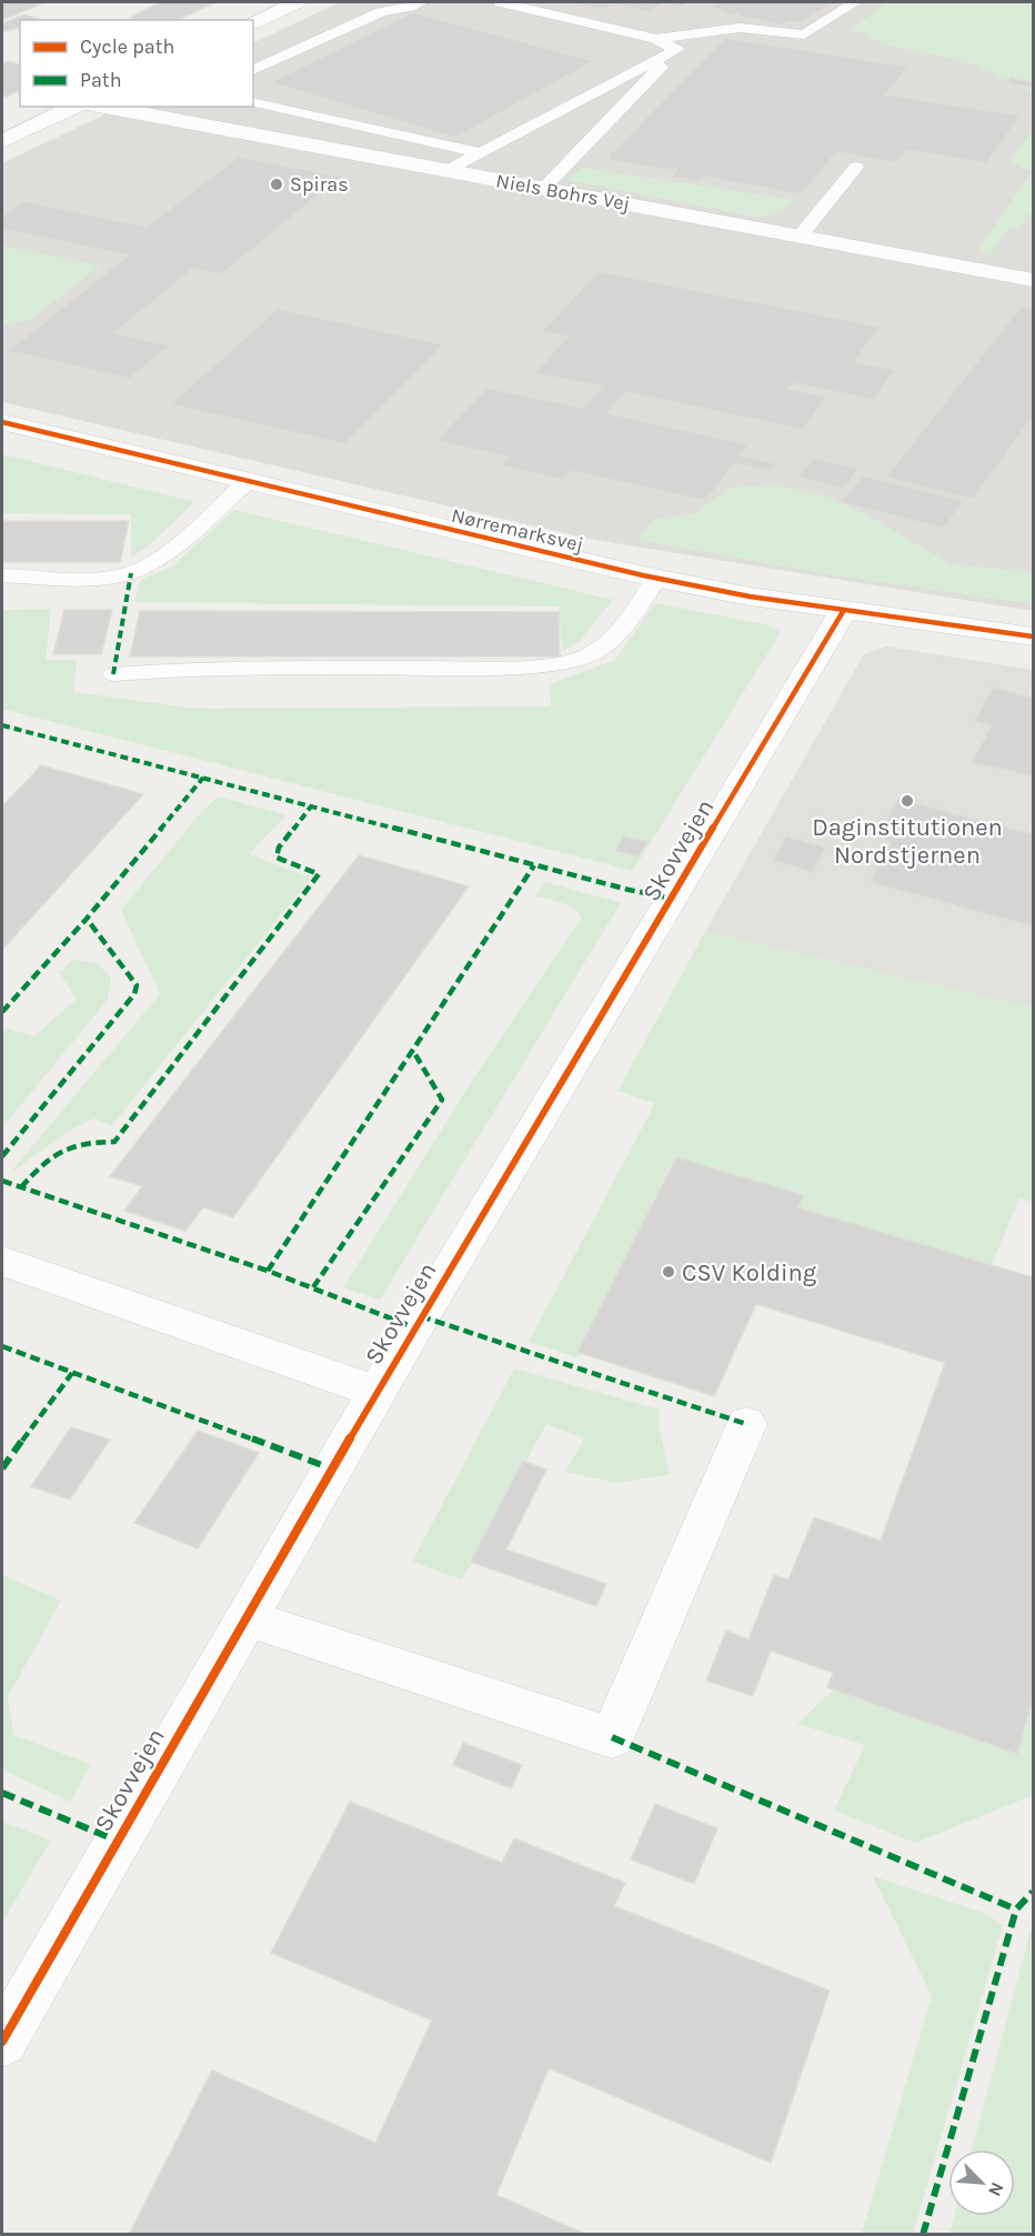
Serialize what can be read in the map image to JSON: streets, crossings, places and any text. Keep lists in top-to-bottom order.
{
  "streets": {
    "street": ["Niels Bohrs Vej", "Nørremarksvej", "Skovvejen"]
  },
  "crossings": [
    ["Nørremarksvej", "Skovvejen"]
  ],
  "places": ["Spiras", "Daginstitutionen Nordstjernen", "CSV Kolding"],
  "legend": ["Cycle path", "Path"],
  "north": "bottom right"
}
